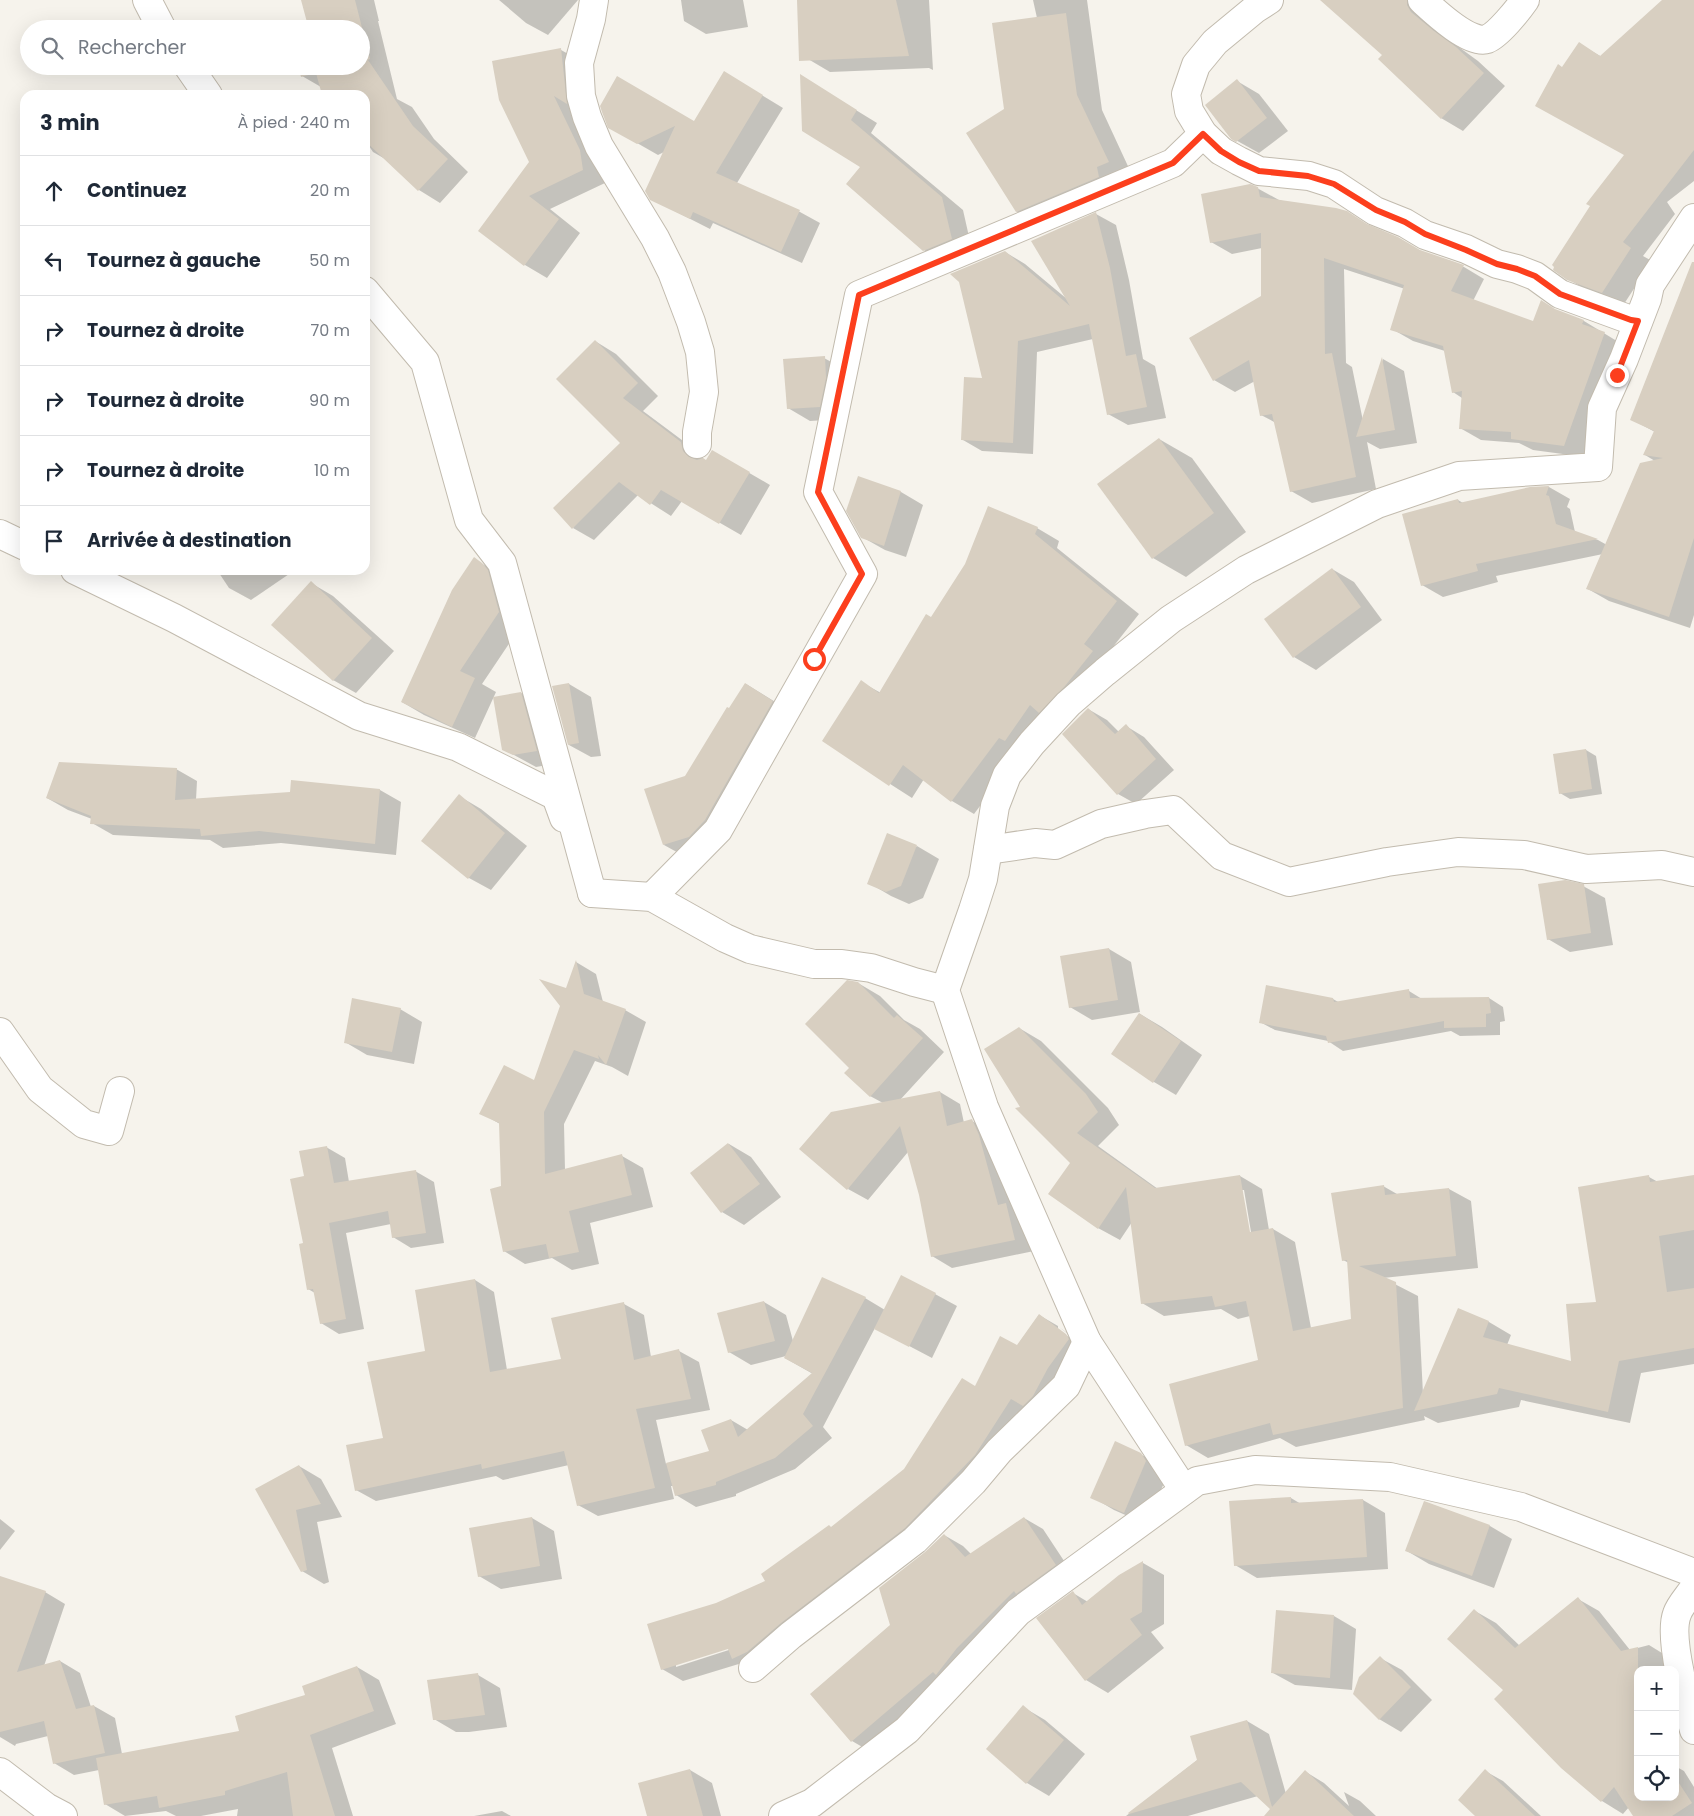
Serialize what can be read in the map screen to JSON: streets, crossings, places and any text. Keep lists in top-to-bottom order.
{
  "page": {
    "search": "Rechercher",
    "heading": ["3 min", "À pied · 240 m"],
    "list": [
      ["Continuez", "20 m"],
      ["Tournez à gauche", "50 m"],
      ["Tournez à droite", "70 m"],
      ["Tournez à droite", "90 m"],
      ["Tournez à droite", "10 m"],
      "Arrivée à destination"
    ],
    "map_buttons": ["+", "−"]
  }
}
